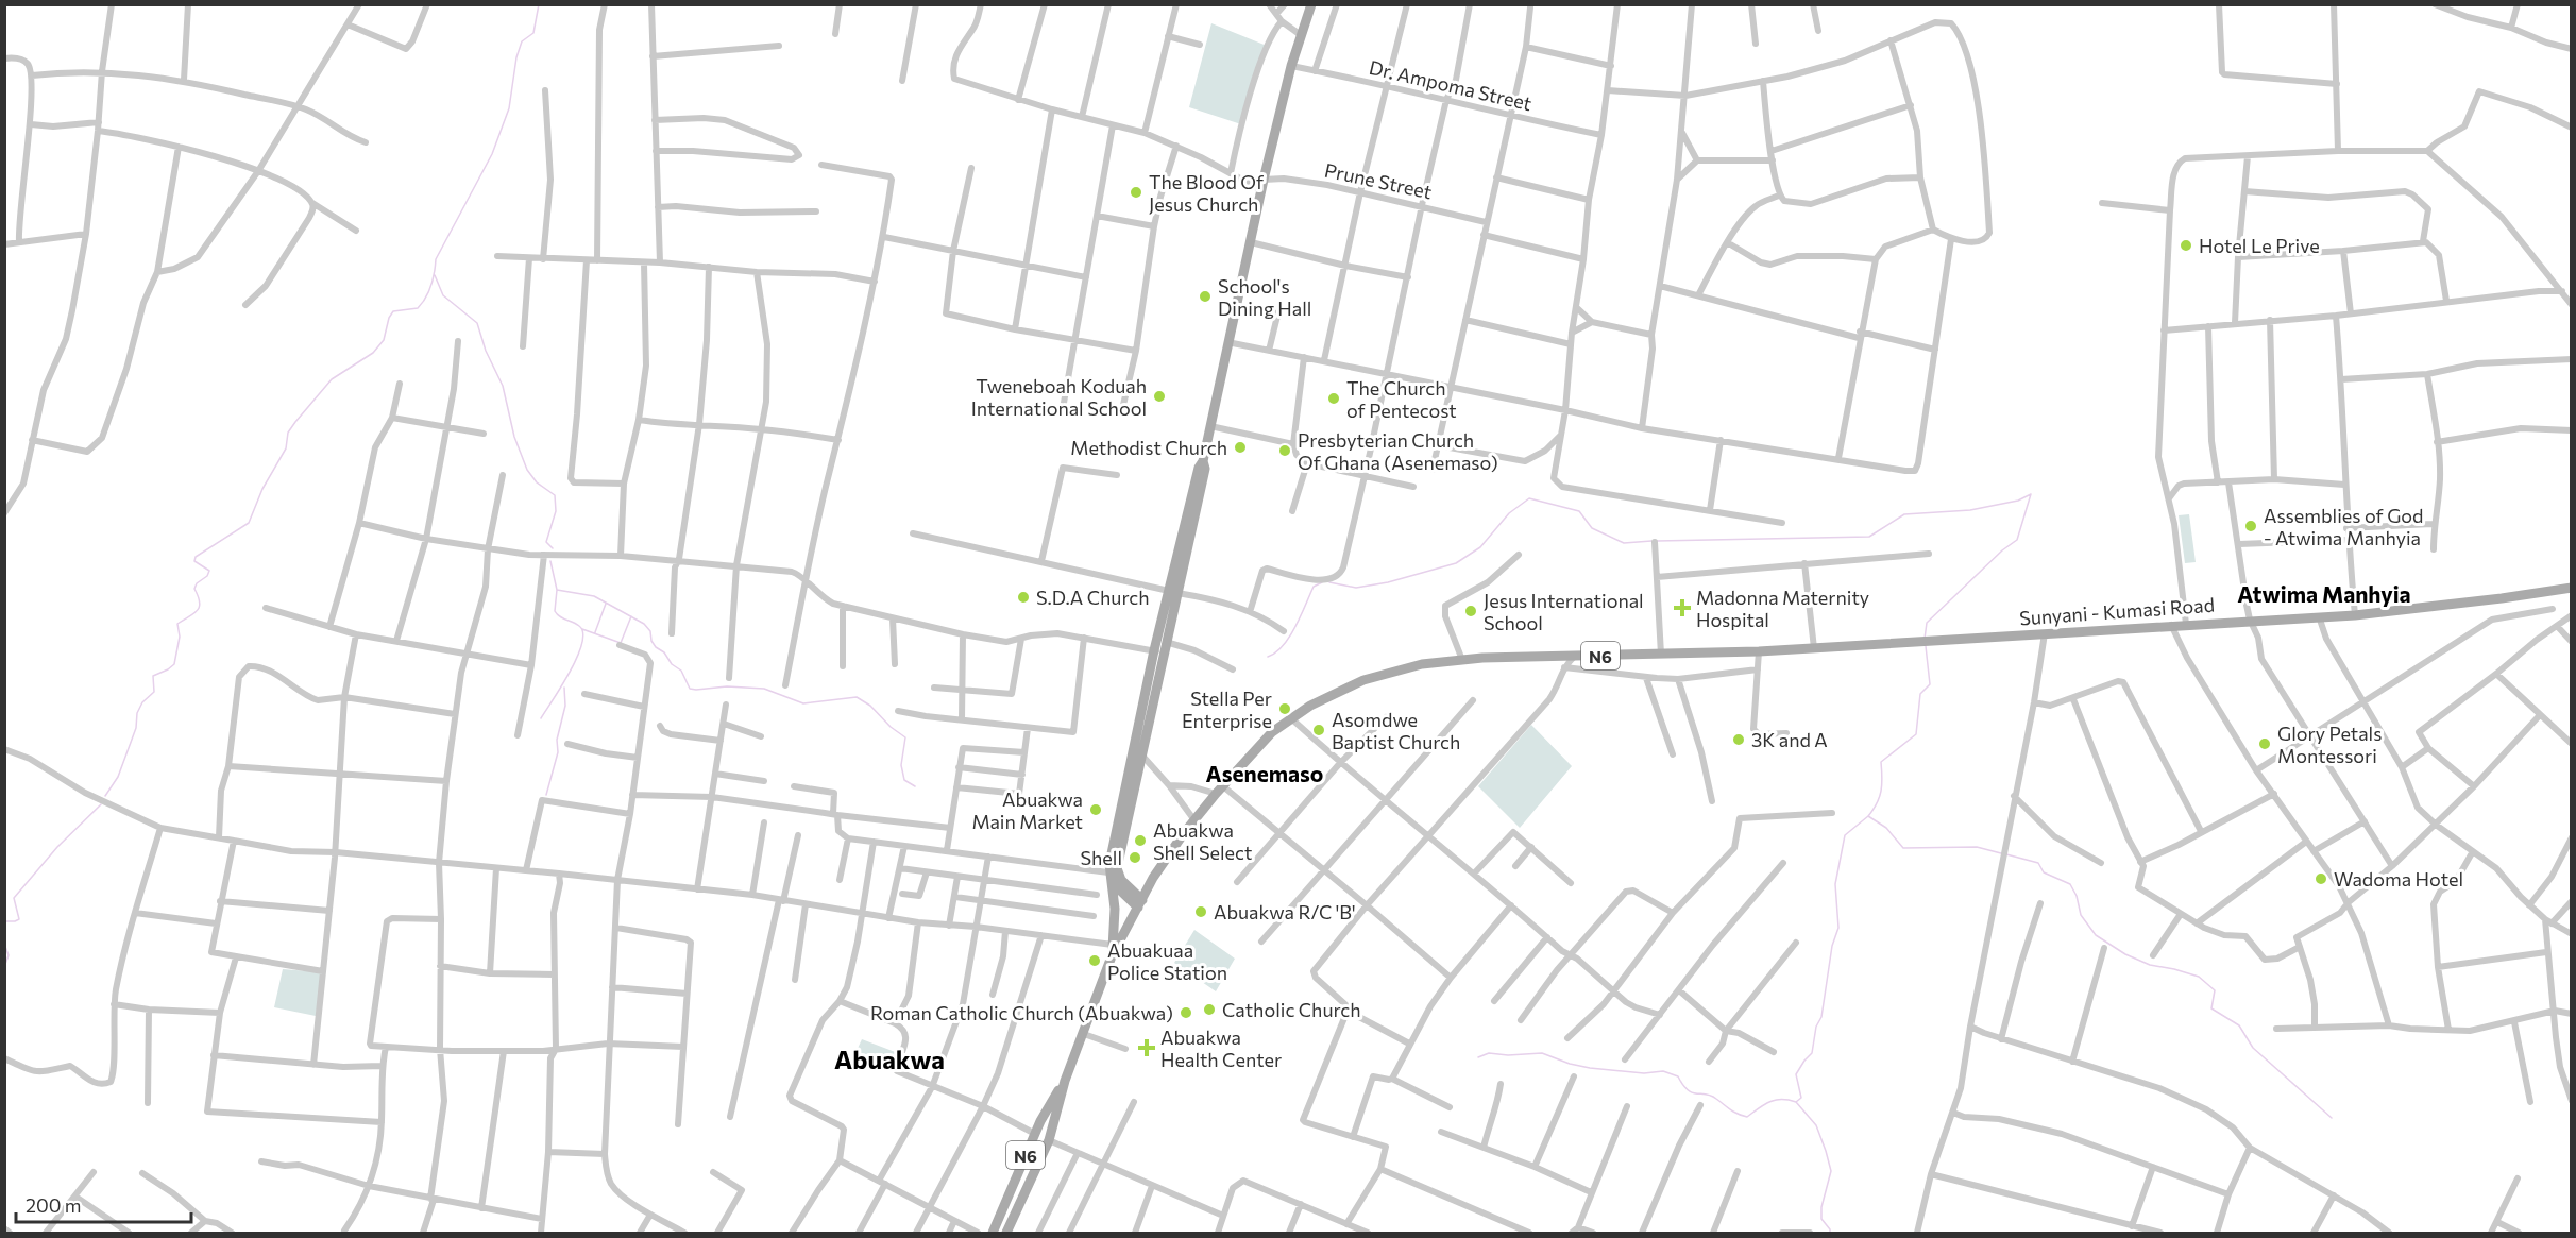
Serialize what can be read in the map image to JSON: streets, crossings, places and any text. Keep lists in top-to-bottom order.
{
  "streets": {
    "main road": ["Sunyani - Kumasi Road", "N6"],
    "street": ["Dr. Ampoma Street", "Prune Street"]
  },
  "crossings": [
    ["Sunyani - Kumasi Road", "N6"]
  ],
  "districts": ["Atwima Manhyia", "Asenemaso", "Abuakwa"],
  "places": {
    "other": [
      "The Blood Of Jesus Church",
      "Hotel Le Prive",
      "School's Dining Hall",
      "Tweneboah Koduah International School",
      "The Church of Pentecost",
      "Methodist Church",
      "Presbyterian Church Of Ghana (Asenemaso)",
      "Assemblies of God - Atwima Manhyia",
      "S.D.A Church",
      "Jesus International School",
      "Stella Per Enterprise",
      "Asomdwe Baptist Church",
      "3K and A",
      "Glory Petals Montessori",
      "Abuakwa Main Market",
      "Abuakwa Shell Select",
      "Shell",
      "Wadoma Hotel",
      "Abuakwa R/C 'B'",
      "Abuakuaa Police Station",
      "Catholic Church",
      "Roman Catholic Church (Abuakwa)"
    ],
    "health": ["Madonna Maternity Hospital", "Abuakwa Health Center"]
  },
  "scale_bar": "200 m"
}
